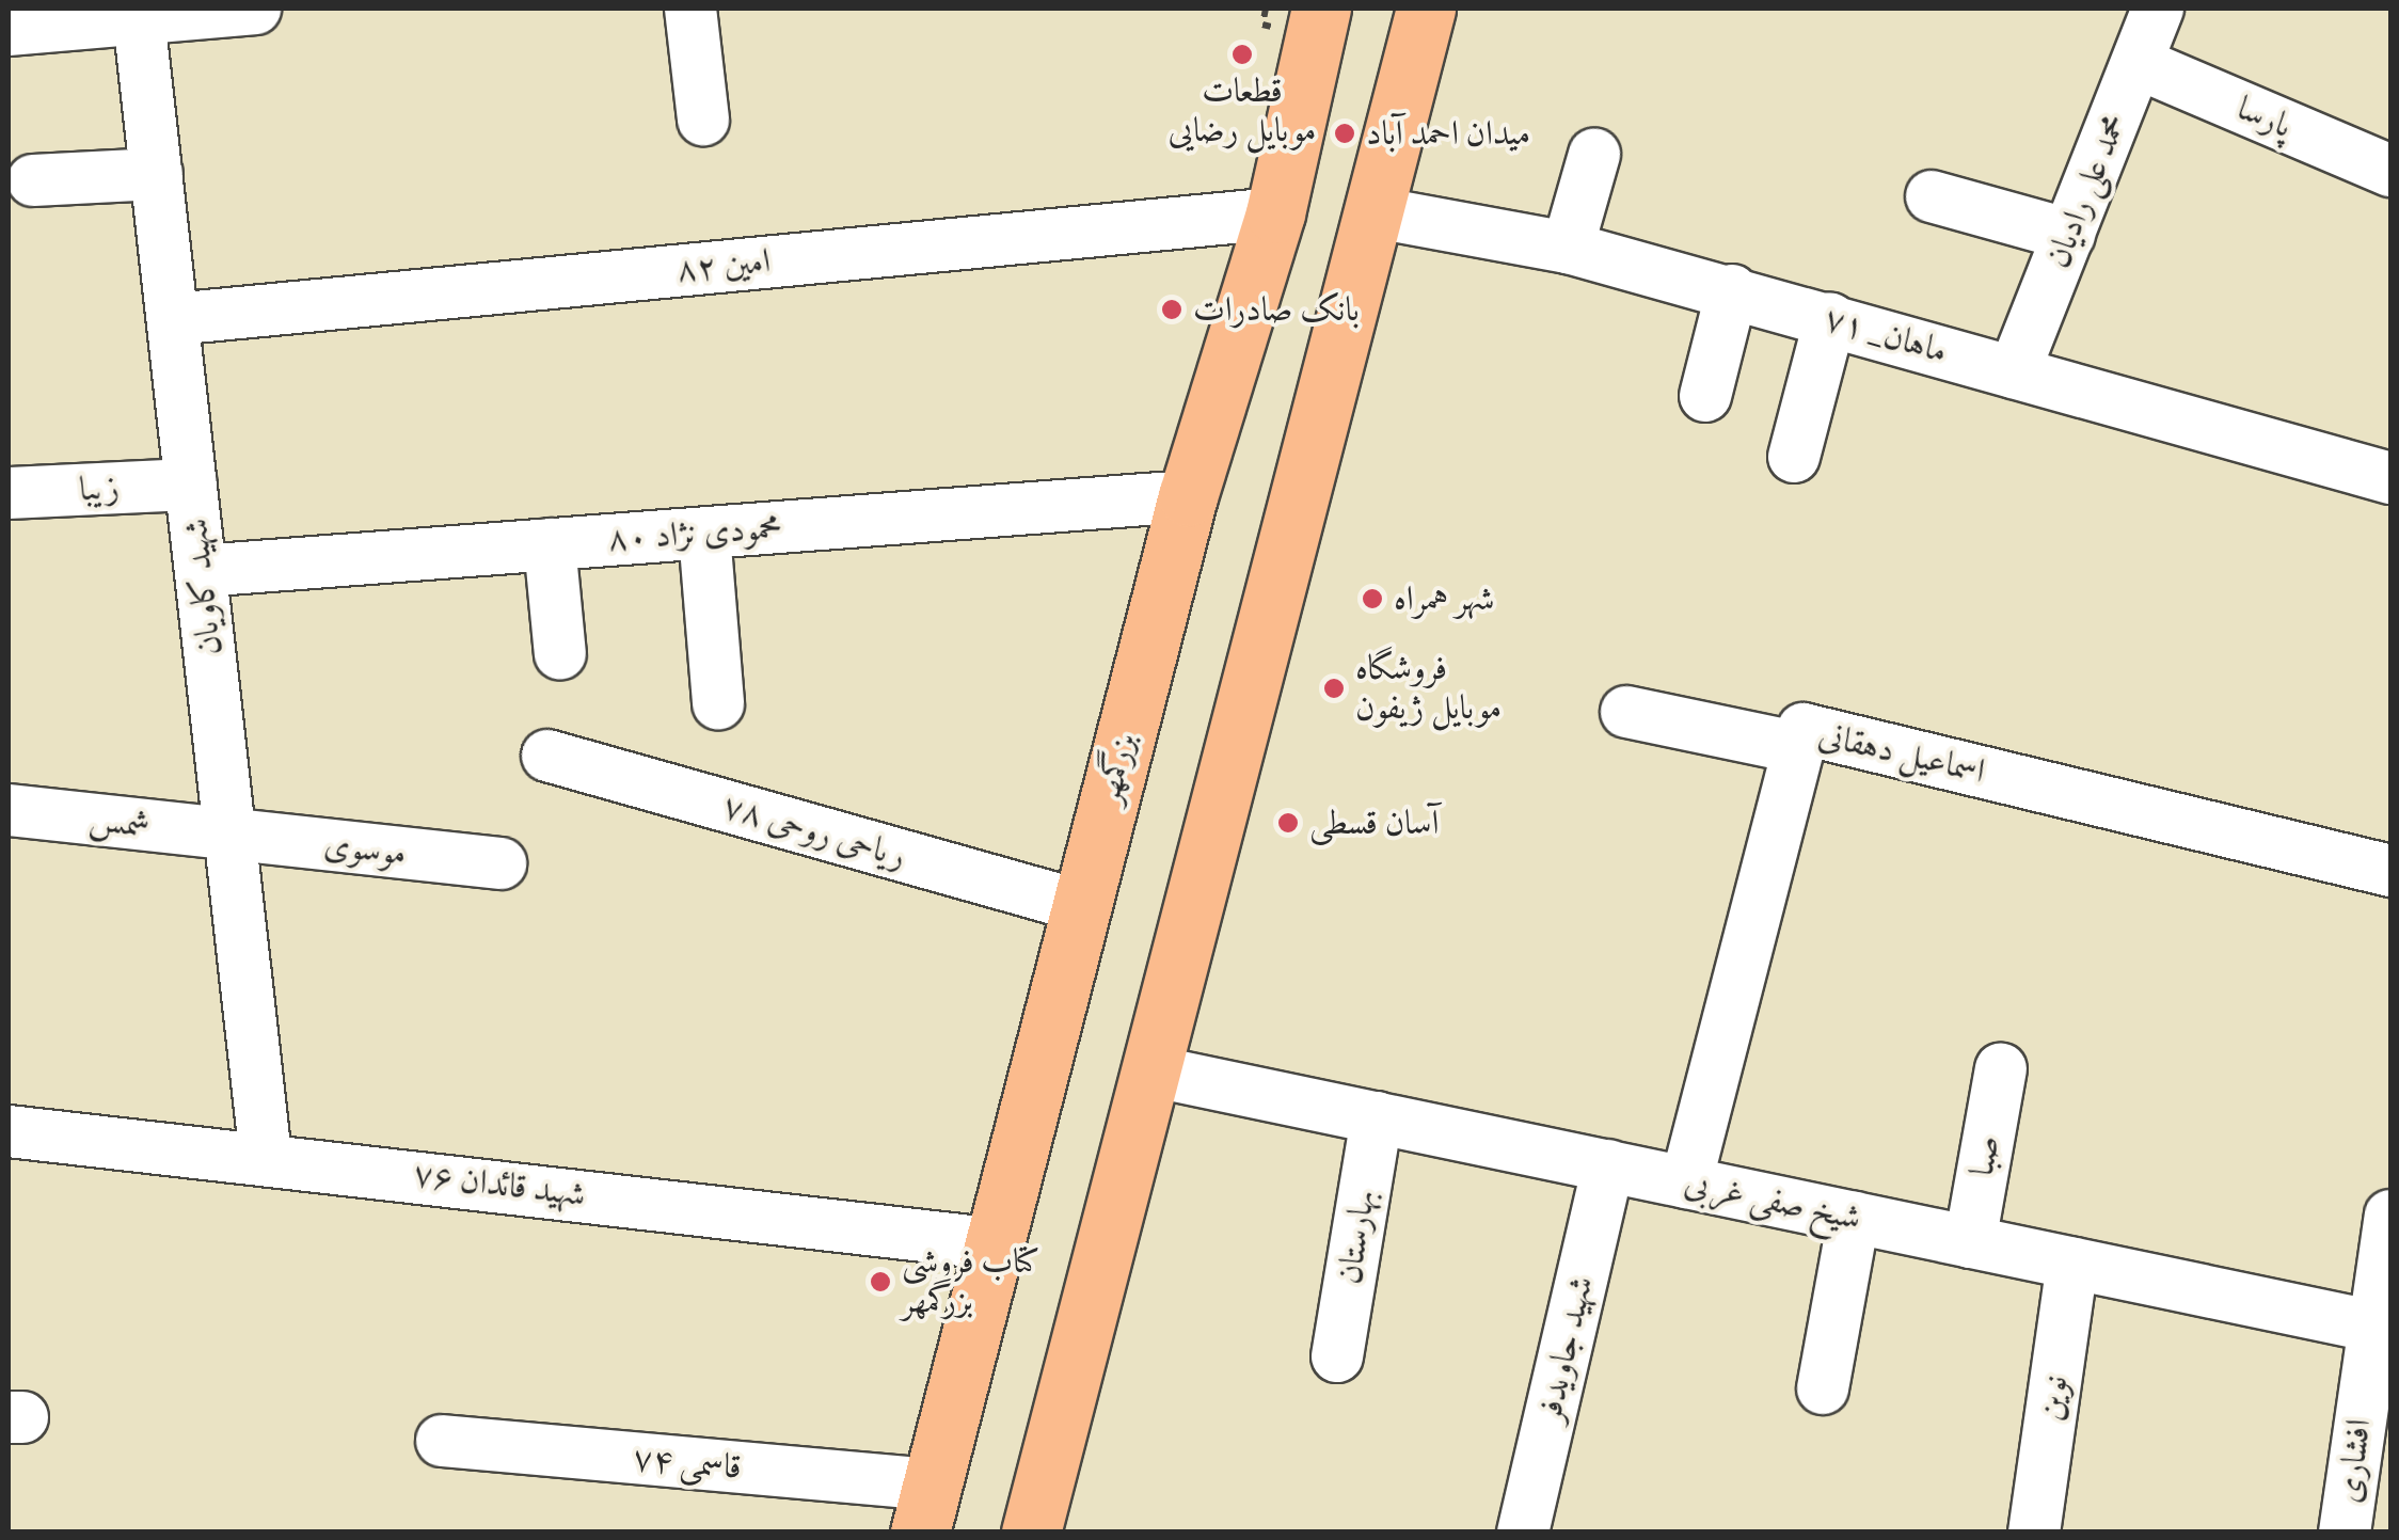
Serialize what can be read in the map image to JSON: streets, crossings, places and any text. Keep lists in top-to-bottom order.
{
  "streets": {
    "main road": ["بزرگمهر"],
    "street": [
      "پارسا",
      "محمد علی رادیان",
      "امین ۸۲",
      "۷۱ _ماهان",
      "زیبا",
      "محمودی نژاد ۸۰",
      "شهید کاویان",
      "اسماعیل دهقانی",
      "شمس",
      "ریاحی روحی ۷۸",
      "موسوی",
      "صبا",
      "شهید قائدان ۷۶",
      "شیخ صفی غربی",
      "بهارستان",
      "شهید جاویدفر",
      "نوین",
      "افشاری",
      "قاسمی ۷۴"
    ]
  },
  "crossings": [
    ["پارسا", "محمد علی رادیان"],
    ["محمد علی رادیان", "۷۱ _ماهان"],
    ["امین ۸۲", "شهید کاویان"],
    ["امین ۸۲", "بزرگمهر"],
    ["زیبا", "شهید کاویان"],
    ["محمودی نژاد ۸۰", "شهید کاویان"],
    ["محمودی نژاد ۸۰", "بزرگمهر"],
    ["شهید کاویان", "شمس"],
    ["شهید کاویان", "موسوی"],
    ["شهید کاویان", "شهید قائدان ۷۶"],
    ["اسماعیل دهقانی", "شیخ صفی غربی"],
    ["بزرگمهر", "ریاحی روحی ۷۸"],
    ["بزرگمهر", "شهید قائدان ۷۶"],
    ["بزرگمهر", "قاسمی ۷۴"],
    ["شمس", "موسوی"],
    ["صبا", "شیخ صفی غربی"],
    ["شیخ صفی غربی", "بهارستان"],
    ["شیخ صفی غربی", "شهید جاویدفر"],
    ["شیخ صفی غربی", "نوین"],
    ["شیخ صفی غربی", "افشاری"]
  ],
  "places": [
    "قطعات موبایل رضایی",
    "میدان احمد آباد",
    "بانک صادرات",
    "شهر همراه",
    "فروشگاه موبایل ژیفون",
    "آسان قسطی",
    "کتاب فروشی بزرگمهر"
  ]
}
